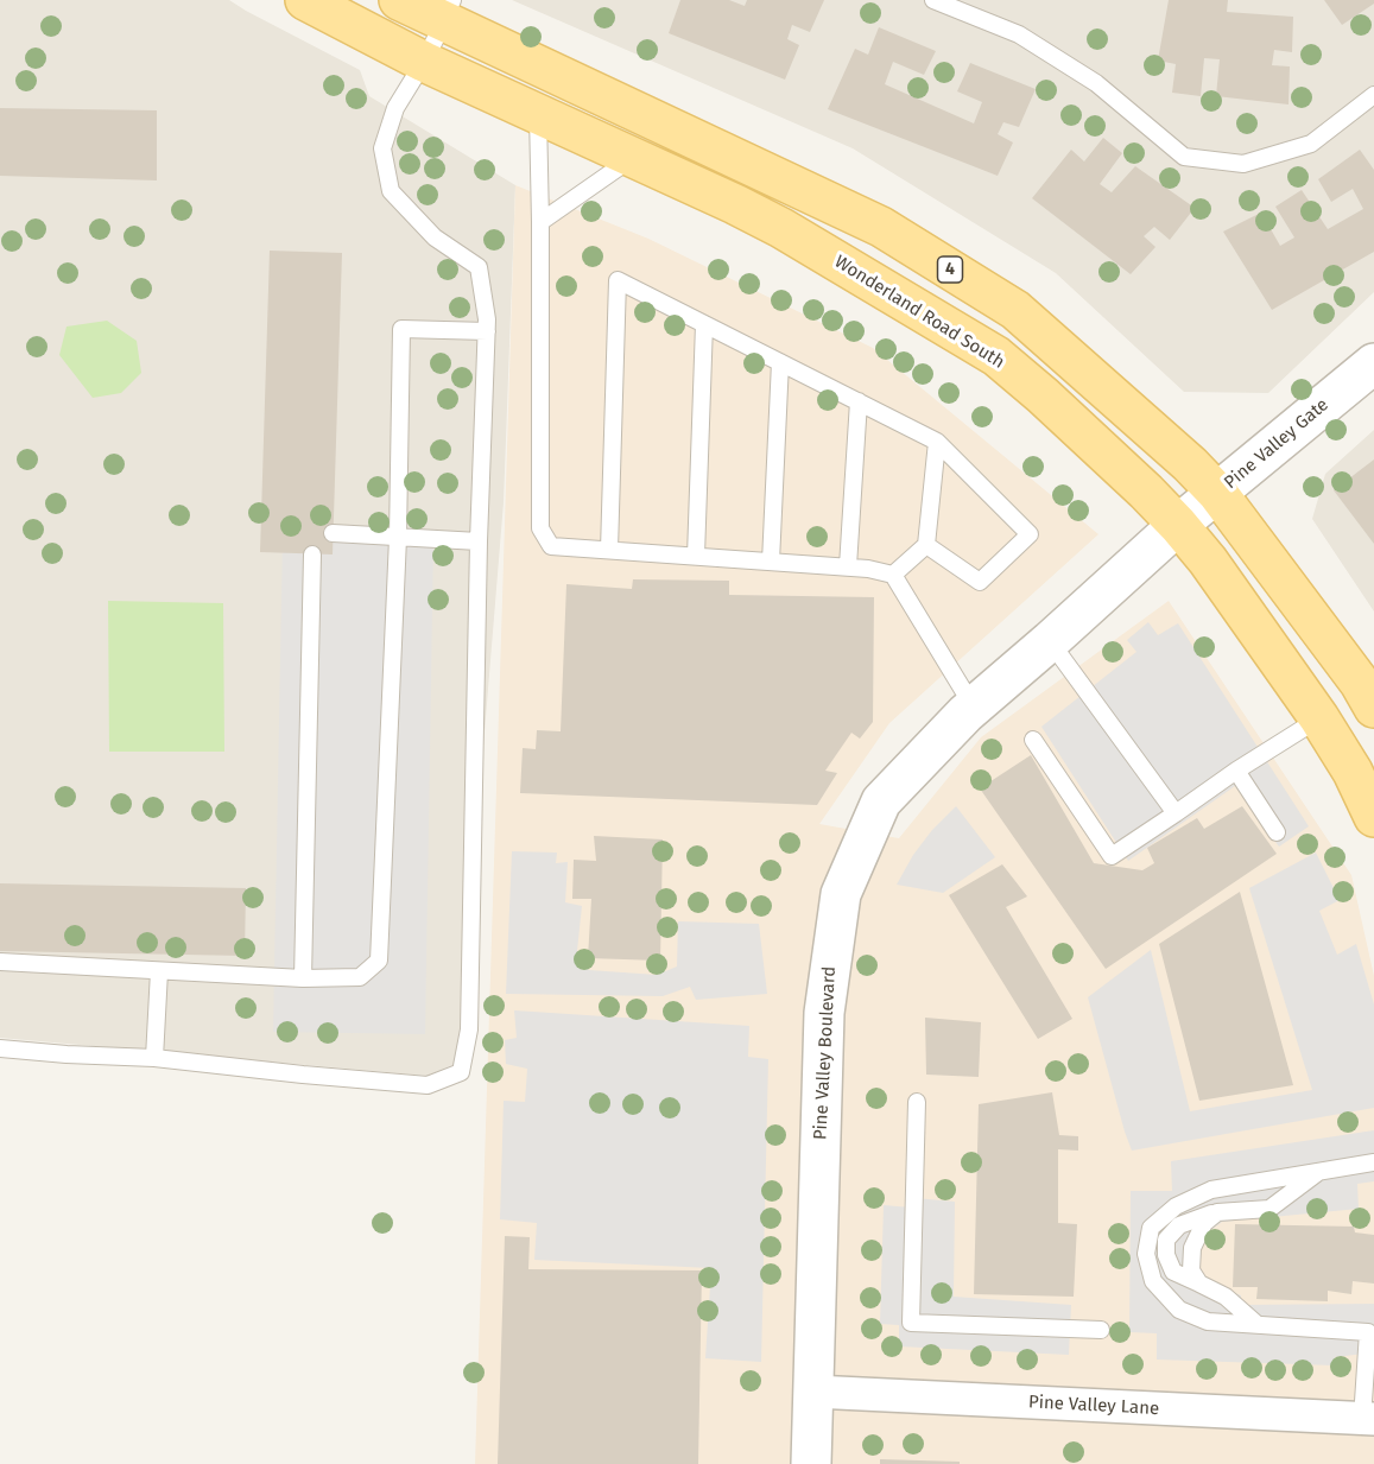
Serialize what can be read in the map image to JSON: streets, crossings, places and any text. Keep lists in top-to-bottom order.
{
  "streets": {
    "main road": ["4", "Wonderland Road South"],
    "street": ["Pine Valley Gate", "Pine Valley Boulevard", "Pine Valley Lane"]
  },
  "crossings": [
    ["4", "Pine Valley Gate"],
    ["Wonderland Road South", "Pine Valley Gate"],
    ["Wonderland Road South", "Pine Valley Boulevard"],
    ["Pine Valley Gate", "Pine Valley Boulevard"],
    ["Pine Valley Boulevard", "Pine Valley Lane"]
  ]
}
